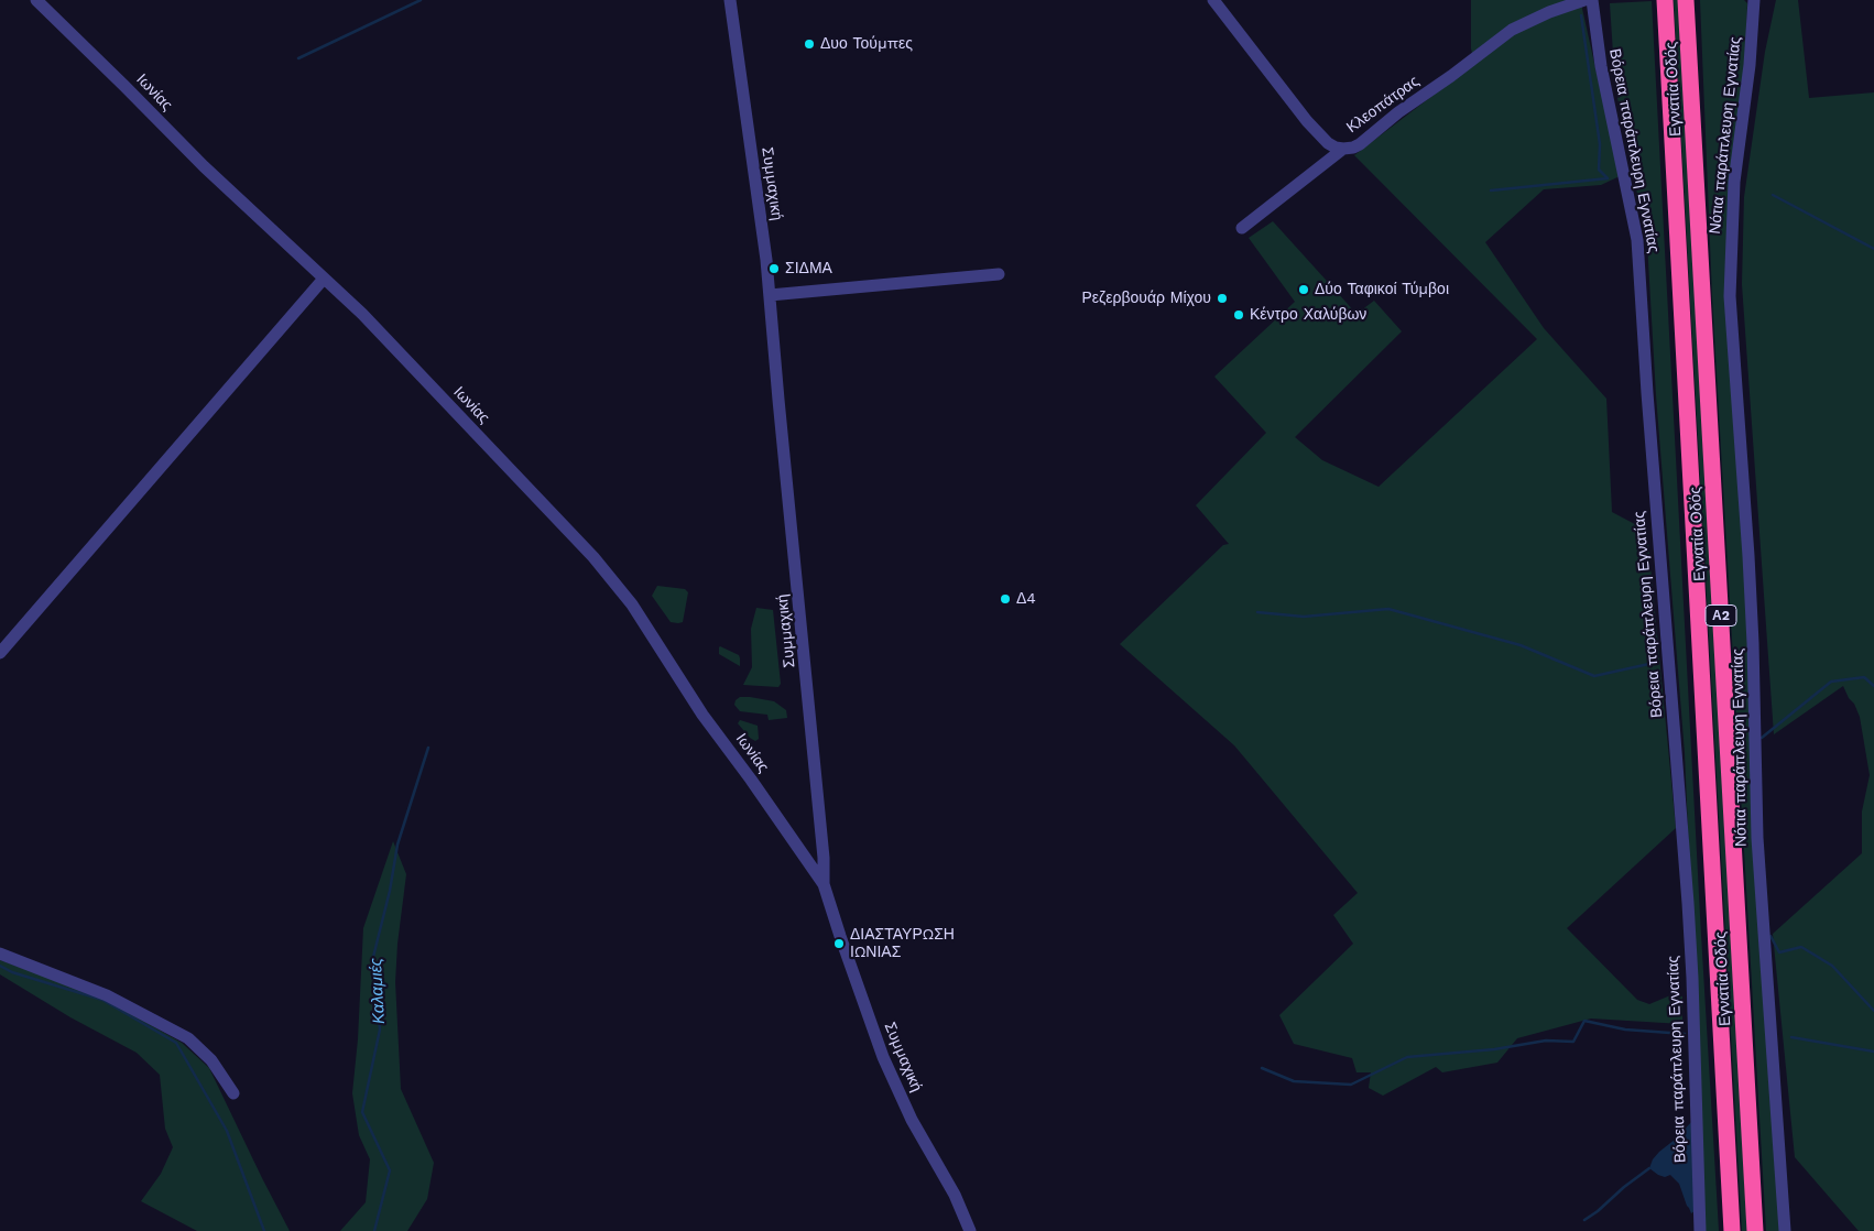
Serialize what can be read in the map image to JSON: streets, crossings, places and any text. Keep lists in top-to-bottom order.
{
  "streets": {
    "highway": ["Εγνατία Οδός", "Α2"],
    "street": [
      "Ιωνίας",
      "Κλεοπάτρας",
      "Νότια παράπλευρη Εγνατίας",
      "Βόρεια παράπλευρη Εγνατίας",
      "Συμμαχική"
    ]
  },
  "crossings": [
    ["Ιωνίας", "Συμμαχική"]
  ],
  "water": ["Καλαμιές"],
  "places": [
    "Δυο Τούμπες",
    "ΣΙΔΜΑ",
    "Δύο Ταφικοί Τύμβοι",
    "Ρεζερβουάρ Μίχου",
    "Κέντρο Χαλύβων",
    "Δ4",
    "ΔΙΑΣΤΑΥΡΩΣΗ ΙΩΝΙΑΣ"
  ]
}
